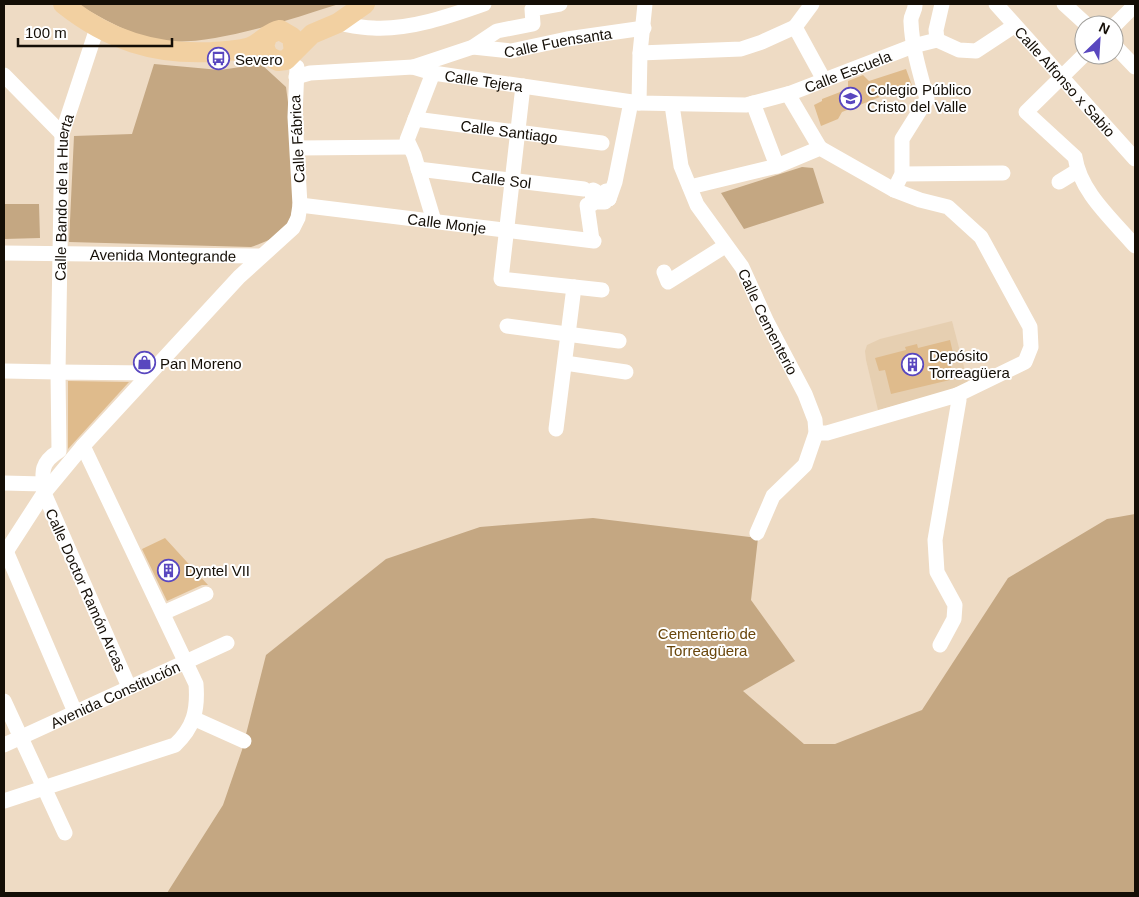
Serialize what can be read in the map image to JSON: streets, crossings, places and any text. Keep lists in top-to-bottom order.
{
  "streets": {
    "street": [
      "Calle Fuensanta",
      "Calle Escuela",
      "Calle Tejera",
      "Calle Alfonso x Sabio",
      "Calle Santiago",
      "Calle Fábrica",
      "Calle Sol",
      "Calle Bando de la Huerta",
      "Calle Monje",
      "Avenida Montegrande",
      "Calle Cementerio",
      "Calle Doctor Ramón Arcas",
      "Avenida Constitución"
    ]
  },
  "crossings": [
    ["Calle Escuela", "Calle Tejera"],
    ["Calle Escuela", "Calle Cementerio"],
    ["Calle Tejera", "Calle Fábrica"],
    ["Calle Tejera", "Calle Monje"],
    ["Calle Tejera", "Calle Cementerio"],
    ["Calle Fábrica", "Calle Monje"],
    ["Calle Bando de la Huerta", "Avenida Montegrande"],
    ["Calle Bando de la Huerta", "Calle Doctor Ramón Arcas"],
    ["Calle Doctor Ramón Arcas", "Avenida Constitución"]
  ],
  "parks": ["Cementerio de Torreagüera"],
  "places": {
    "bus stop": ["Severo"],
    "school or university": ["Colegio Público Cristo del Valle"],
    "shop": ["Pan Moreno"],
    "building": ["Depósito Torreagüera", "Dyntel VII"]
  },
  "scale_bar": "100 m",
  "north": "top right"
}
